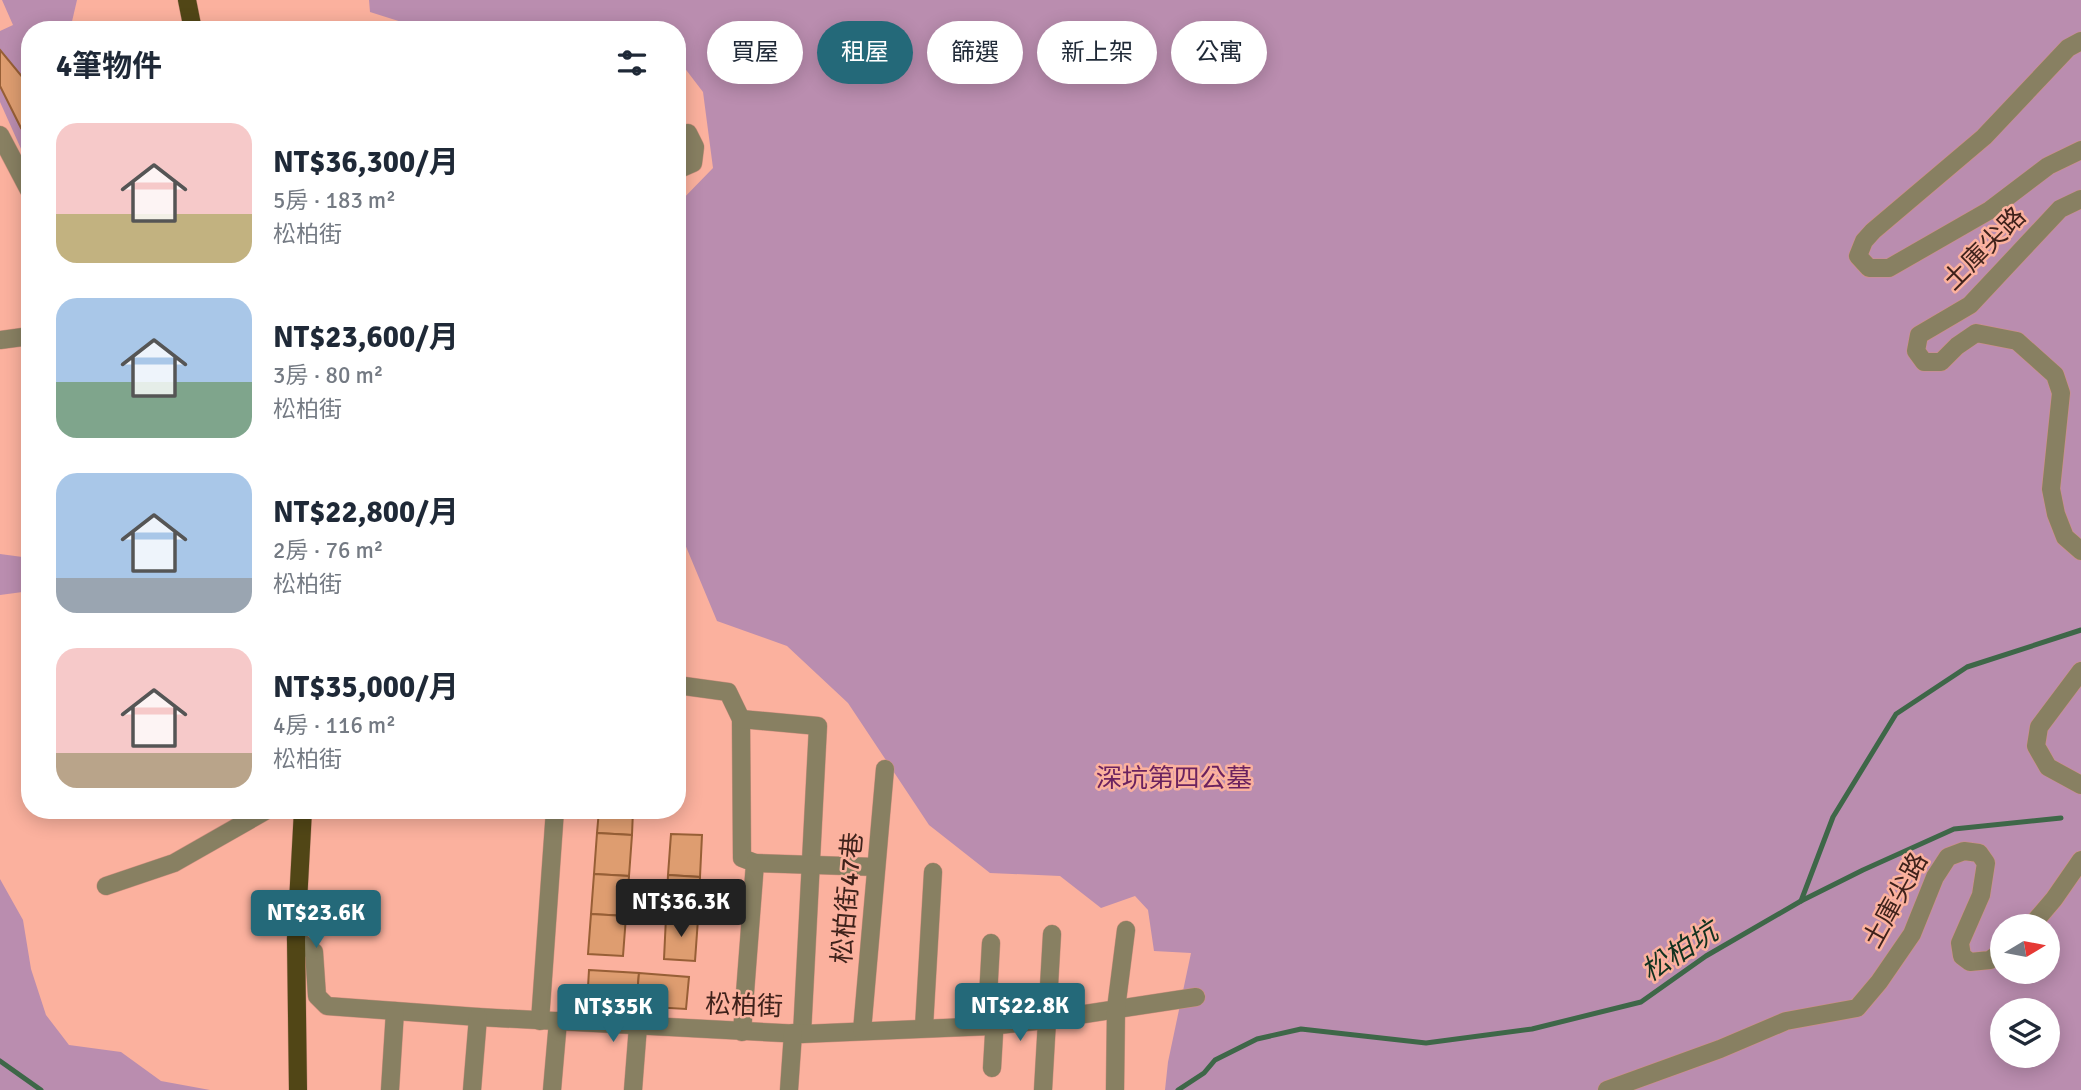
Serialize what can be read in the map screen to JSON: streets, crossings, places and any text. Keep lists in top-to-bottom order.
{
  "streets": {
    "street": ["土庫尖路", "松柏街47巷", "松柏街"]
  },
  "crossings": [
    ["松柏街47巷", "松柏街"]
  ],
  "water": ["松柏坑"],
  "parks": ["深坑第四公墓"],
  "north": "right",
  "page": {
    "chip": [
      "買屋",
      "租屋",
      "篩選",
      "新上架",
      "公寓"
    ],
    "heading": "4筆物件",
    "list": [
      {
        "name": "NT$36,300/月",
        "note": "5房 · 183 m² · 松柏街"
      },
      {
        "name": "NT$23,600/月",
        "note": "3房 · 80 m² · 松柏街"
      },
      {
        "name": "NT$22,800/月",
        "note": "2房 · 76 m² · 松柏街"
      },
      {
        "name": "NT$35,000/月",
        "note": "4房 · 116 m² · 松柏街"
      }
    ],
    "price": [
      "NT$36.3K",
      "NT$23.6K",
      "NT$22.8K",
      "NT$35K"
    ]
  }
}
